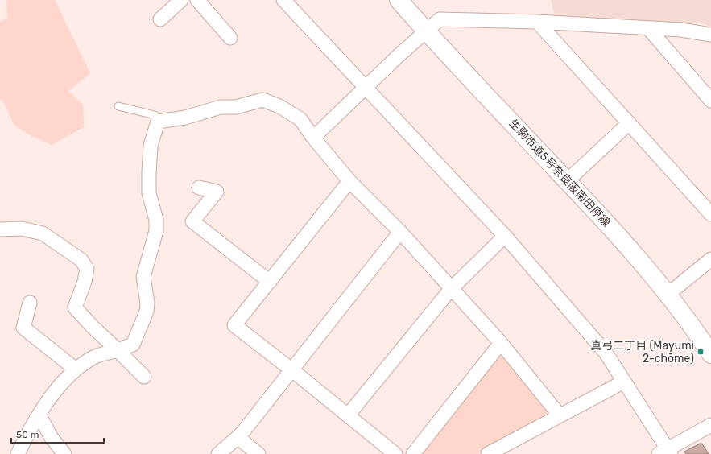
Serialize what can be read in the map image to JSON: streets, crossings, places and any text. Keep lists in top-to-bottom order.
{
  "streets": {
    "street": ["生駒市道5号奈良阪南田原線"]
  },
  "places": {
    "transit": ["真弓二丁目 (Mayumi 2-chōme)"]
  },
  "scale_bar": "50 m"
}
